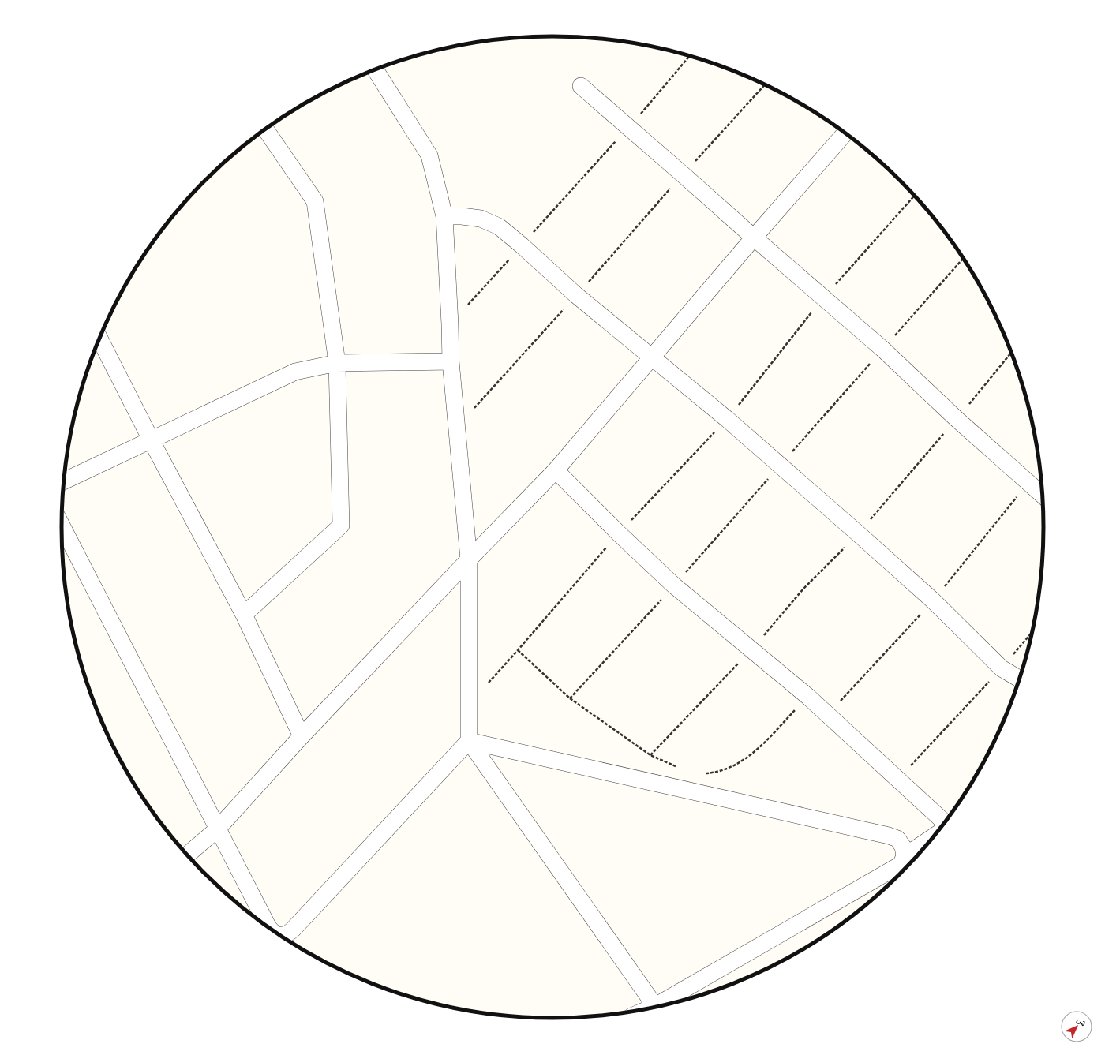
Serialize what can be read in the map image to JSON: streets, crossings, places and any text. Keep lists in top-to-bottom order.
{
  "north": "top right"
}
